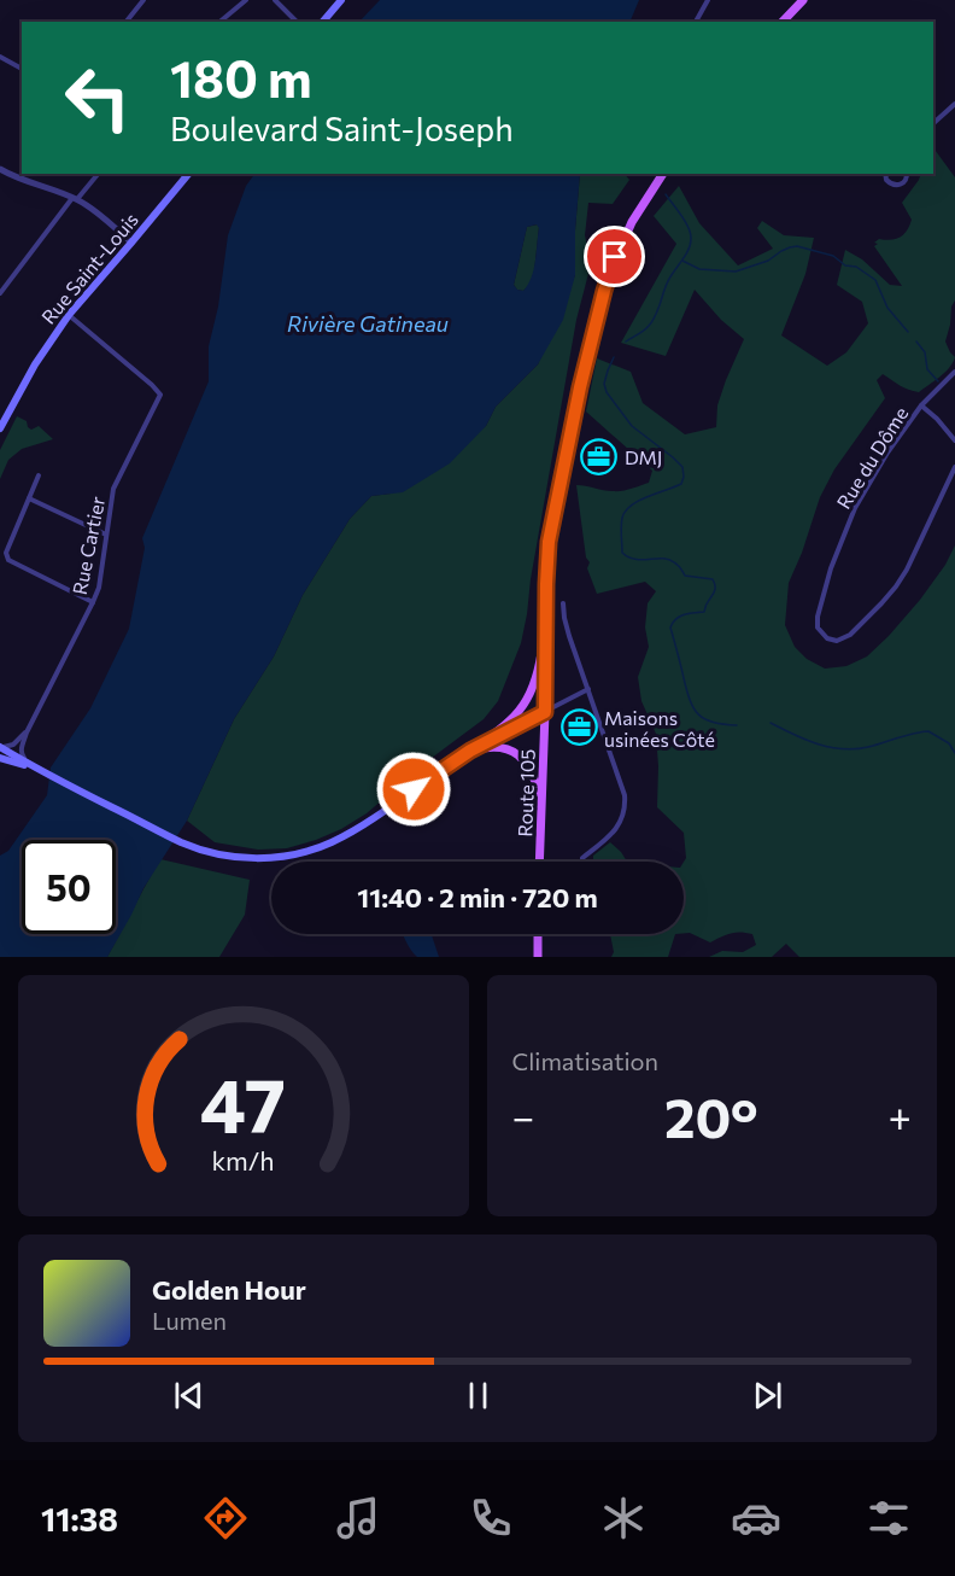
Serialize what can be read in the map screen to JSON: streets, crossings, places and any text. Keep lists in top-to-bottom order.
{
  "streets": {
    "main road": ["Rue Saint-Louis", "Route 105"],
    "street": ["Rue du Dôme", "Rue Cartier"]
  },
  "crossings": [
    ["Rue Saint-Louis", "Rue Cartier"]
  ],
  "water": ["Rivière Gatineau"],
  "places": {
    "office": ["DMJ", "Maisons usinées Côté"]
  },
  "page": {
    "turn": ["180 m", "Boulevard Saint-Joseph"],
    "limit": "50",
    "trip": "11:40 · 2 min · 720 m",
    "tile": "Climatisation",
    "heat": ["−", "20°", "+"],
    "song": ["Golden Hour", "Lumen"],
    "tabs": "11:38",
    "gauge": ["47", "km/h"]
  }
}
